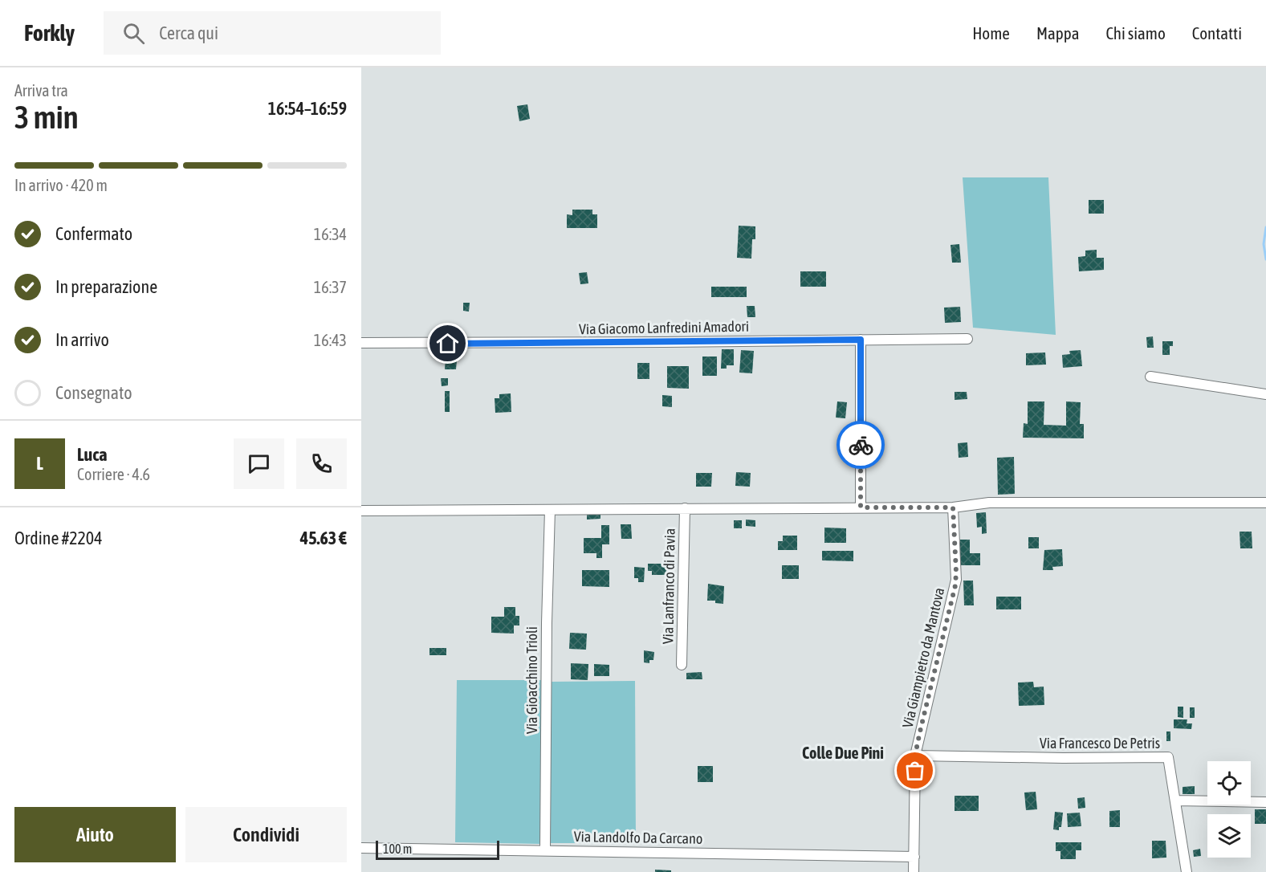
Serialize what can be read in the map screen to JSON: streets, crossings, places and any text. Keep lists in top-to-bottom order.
{
  "streets": {
    "street": [
      "Via Giacomo Lanfredini Amadori",
      "Via Lanfranco di Pavia",
      "Via Giampietro da Mantova",
      "Via Gioacchino Trioli",
      "Via Francesco De Petris",
      "Via Landolfo Da Carcano"
    ]
  },
  "crossings": [
    ["Via Giampietro da Mantova", "Via Francesco De Petris"],
    ["Via Giampietro da Mantova", "Via Landolfo Da Carcano"],
    ["Via Gioacchino Trioli", "Via Landolfo Da Carcano"]
  ],
  "districts": ["Colle Due Pini"],
  "scale_bar": "100 m",
  "page": {
    "header": "Forkly",
    "search": "Cerca qui",
    "nav": [
      "Home",
      "Mappa",
      "Chi siamo",
      "Contatti"
    ],
    "heading": ["3 min", "Arriva tra", "16:54–16:59"],
    "panel": [
      "Luca",
      "Corriere · 4.6",
      "Ordine #2204",
      "45.63 €"
    ],
    "bar": "In arrivo · 420 m",
    "list": [
      ["Confermato", "16:34"],
      ["In preparazione", "16:37"],
      ["In arrivo", "16:43"],
      "Consegnato"
    ],
    "round": "L",
    "buttons": ["Aiuto", "Condividi"],
    "scale": "100 m"
  }
}
